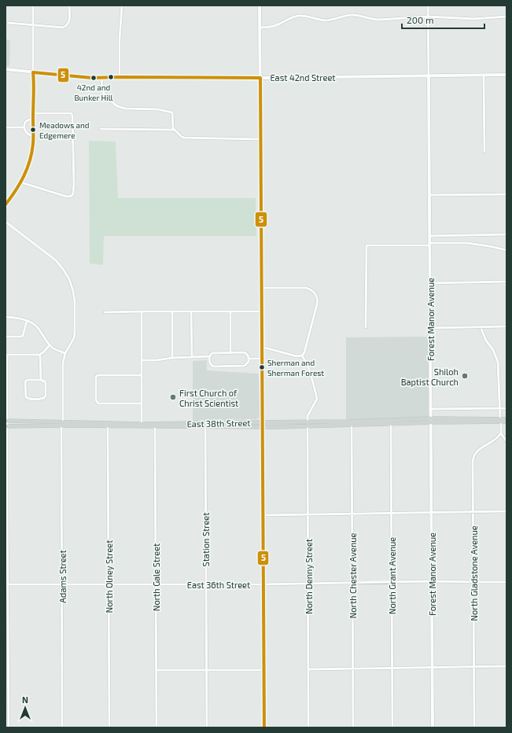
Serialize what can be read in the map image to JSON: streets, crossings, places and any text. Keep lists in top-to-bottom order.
{
  "streets": {
    "main road": ["East 38th Street"],
    "street": [
      "East 42nd Street",
      "Forest Manor Avenue",
      "Station Street",
      "North Gladstone Avenue",
      "North Chester Avenue",
      "North Grant Avenue",
      "Adams Street",
      "North Olney Street",
      "North Denny Street",
      "North Gale Street",
      "East 36th Street"
    ]
  },
  "crossings": [
    ["East 42nd Street", "Forest Manor Avenue"],
    ["Forest Manor Avenue", "East 38th Street"],
    ["Forest Manor Avenue", "East 36th Street"],
    ["East 38th Street", "Station Street"],
    ["East 38th Street", "North Chester Avenue"],
    ["East 38th Street", "North Grant Avenue"],
    ["East 38th Street", "Adams Street"],
    ["East 38th Street", "North Olney Street"],
    ["East 38th Street", "North Denny Street"],
    ["East 38th Street", "North Gale Street"],
    ["Station Street", "East 36th Street"],
    ["North Gladstone Avenue", "East 36th Street"],
    ["North Chester Avenue", "East 36th Street"],
    ["North Grant Avenue", "East 36th Street"],
    ["Adams Street", "East 36th Street"],
    ["North Olney Street", "East 36th Street"],
    ["North Denny Street", "East 36th Street"],
    ["North Gale Street", "East 36th Street"]
  ],
  "places": [
    "42nd and Bunker Hill",
    "Meadows and Edgemere",
    "Sherman and Sherman Forest",
    "Shiloh Baptist Church",
    "First Church of Christ Scientist"
  ],
  "lines": ["transit line 5"],
  "scale_bar": "200 m",
  "north": "top"
}
